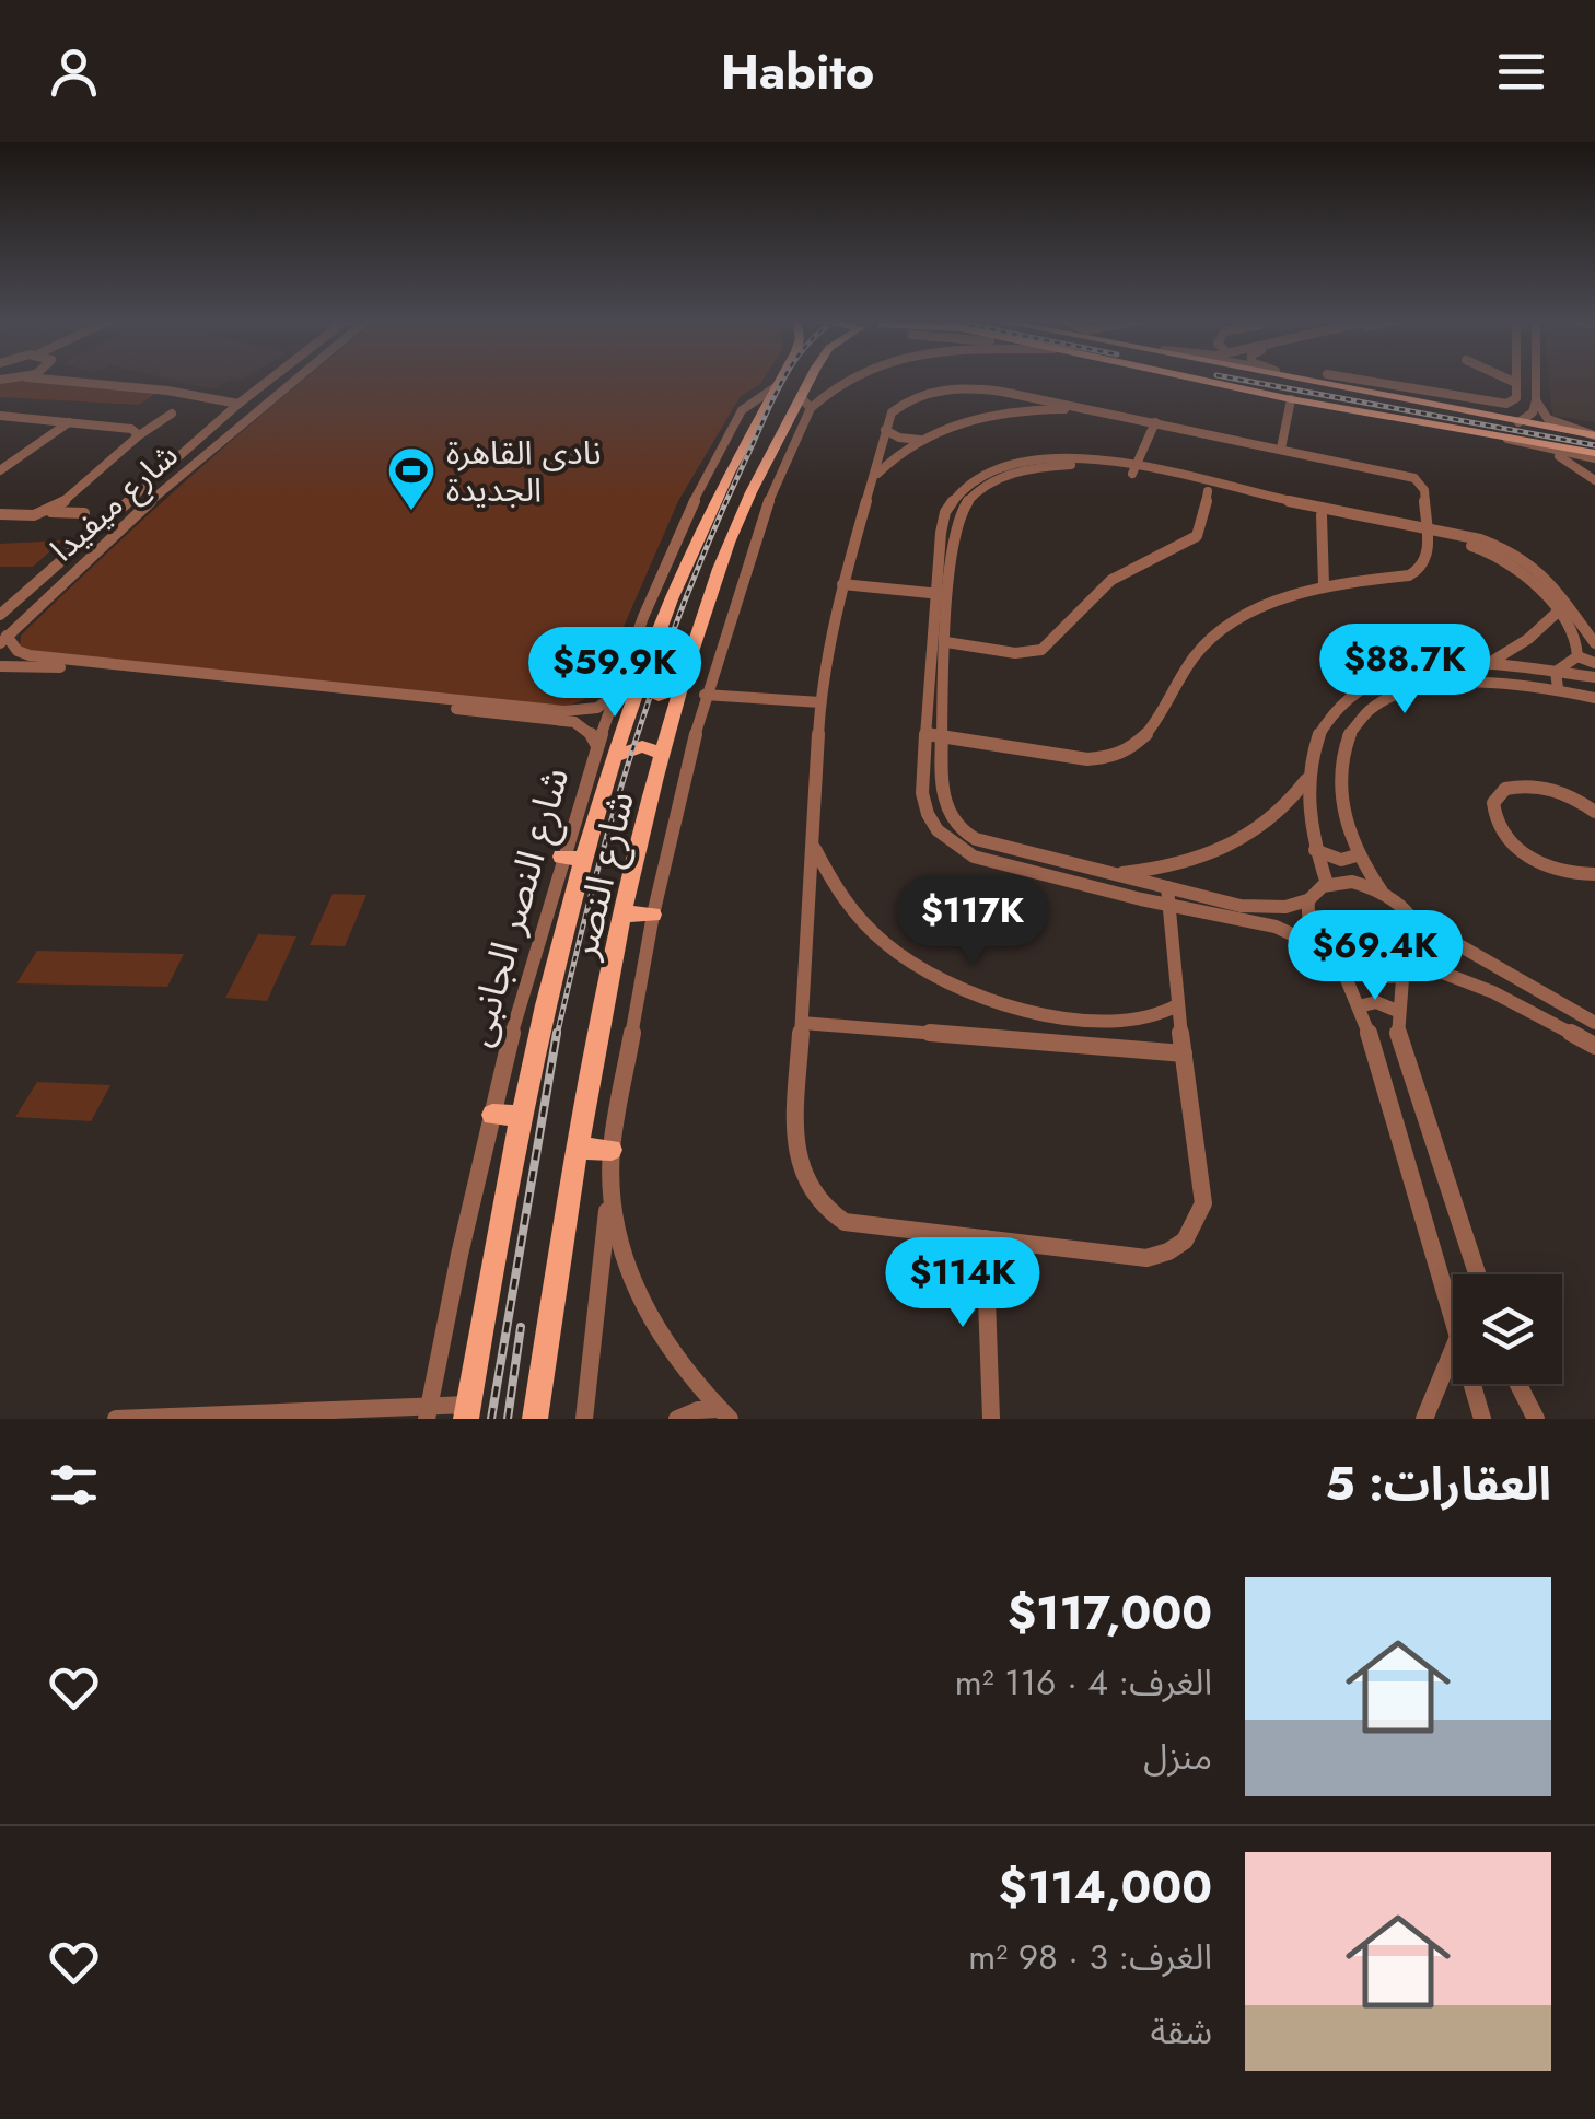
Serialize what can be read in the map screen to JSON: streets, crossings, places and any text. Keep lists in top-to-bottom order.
{
  "streets": {
    "main road": ["شارع النصر"],
    "street": ["شارع ميفيدا", "شارع النصر الجانبى"]
  },
  "crossings": [
    ["شارع النصر", "شارع النصر الجانبى"]
  ],
  "places": {
    "sports": ["نادى القاهرة الجديدة"]
  },
  "page": {
    "header": "Habito",
    "price": [
      "$88.7K",
      "$59.9K",
      "$117K",
      "$69.4K",
      "$114K"
    ],
    "heading": "العقارات: 5",
    "list": [
      {
        "name": "$117,000",
        "note": "الغرف: 4 · 116 m² · منزل"
      },
      {
        "name": "$114,000",
        "note": "الغرف: 3 · 98 m² · شقة"
      }
    ]
  }
}
